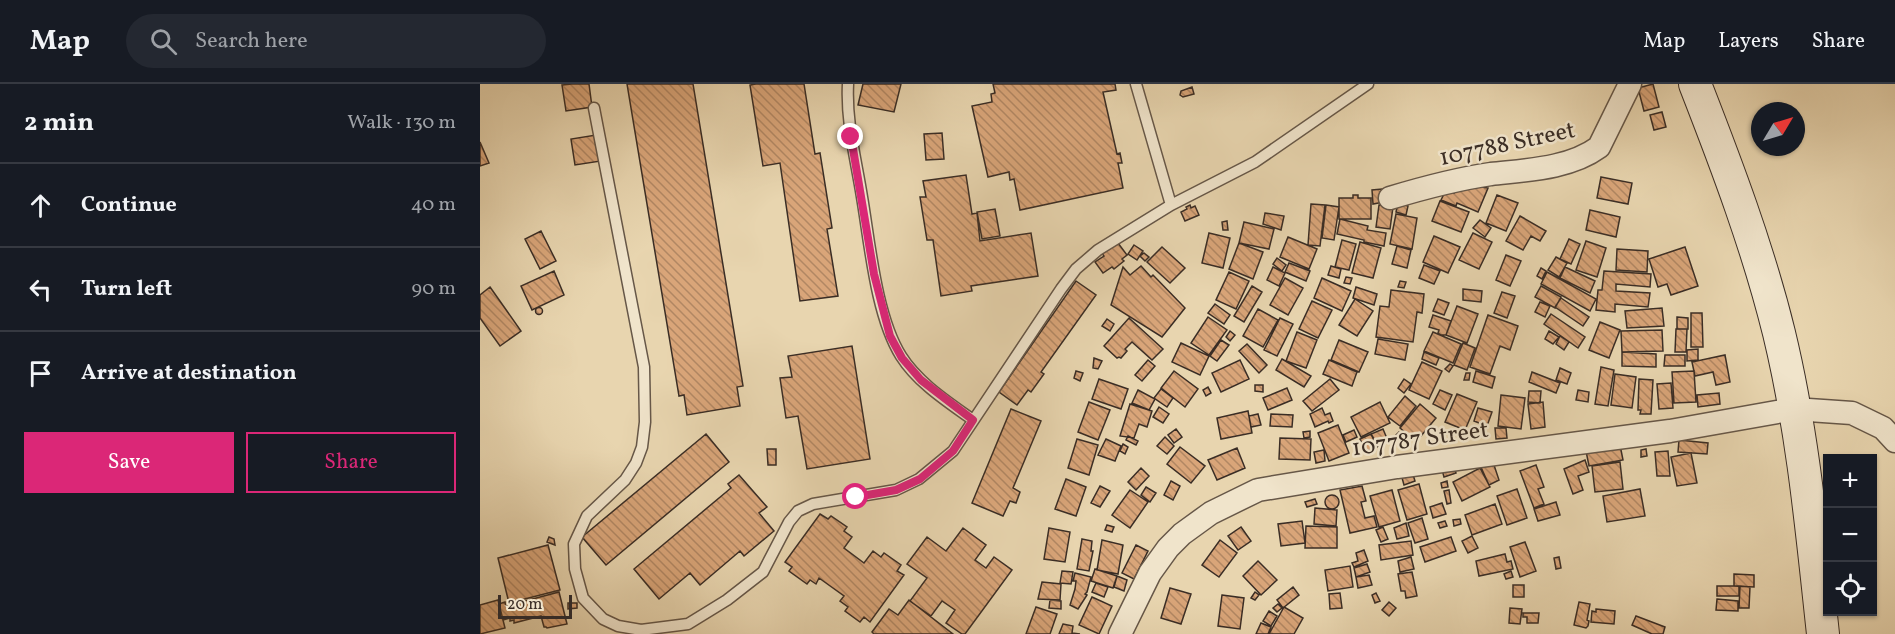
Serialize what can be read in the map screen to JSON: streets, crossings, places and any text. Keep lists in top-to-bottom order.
{
  "streets": {
    "street": ["107788 Street", "107787 Street"]
  },
  "scale_bar": "20 m",
  "north": "top right",
  "page": {
    "header": "Map",
    "search": "Search here",
    "nav": ["Map", "Layers", "Share"],
    "heading": ["2 min", "Walk · 130 m"],
    "list": [
      ["Continue", "40 m"],
      ["Turn left", "90 m"],
      "Arrive at destination"
    ],
    "buttons": ["Save", "Share"],
    "map_buttons": ["+", "−"],
    "scale": "20 m"
  }
}
